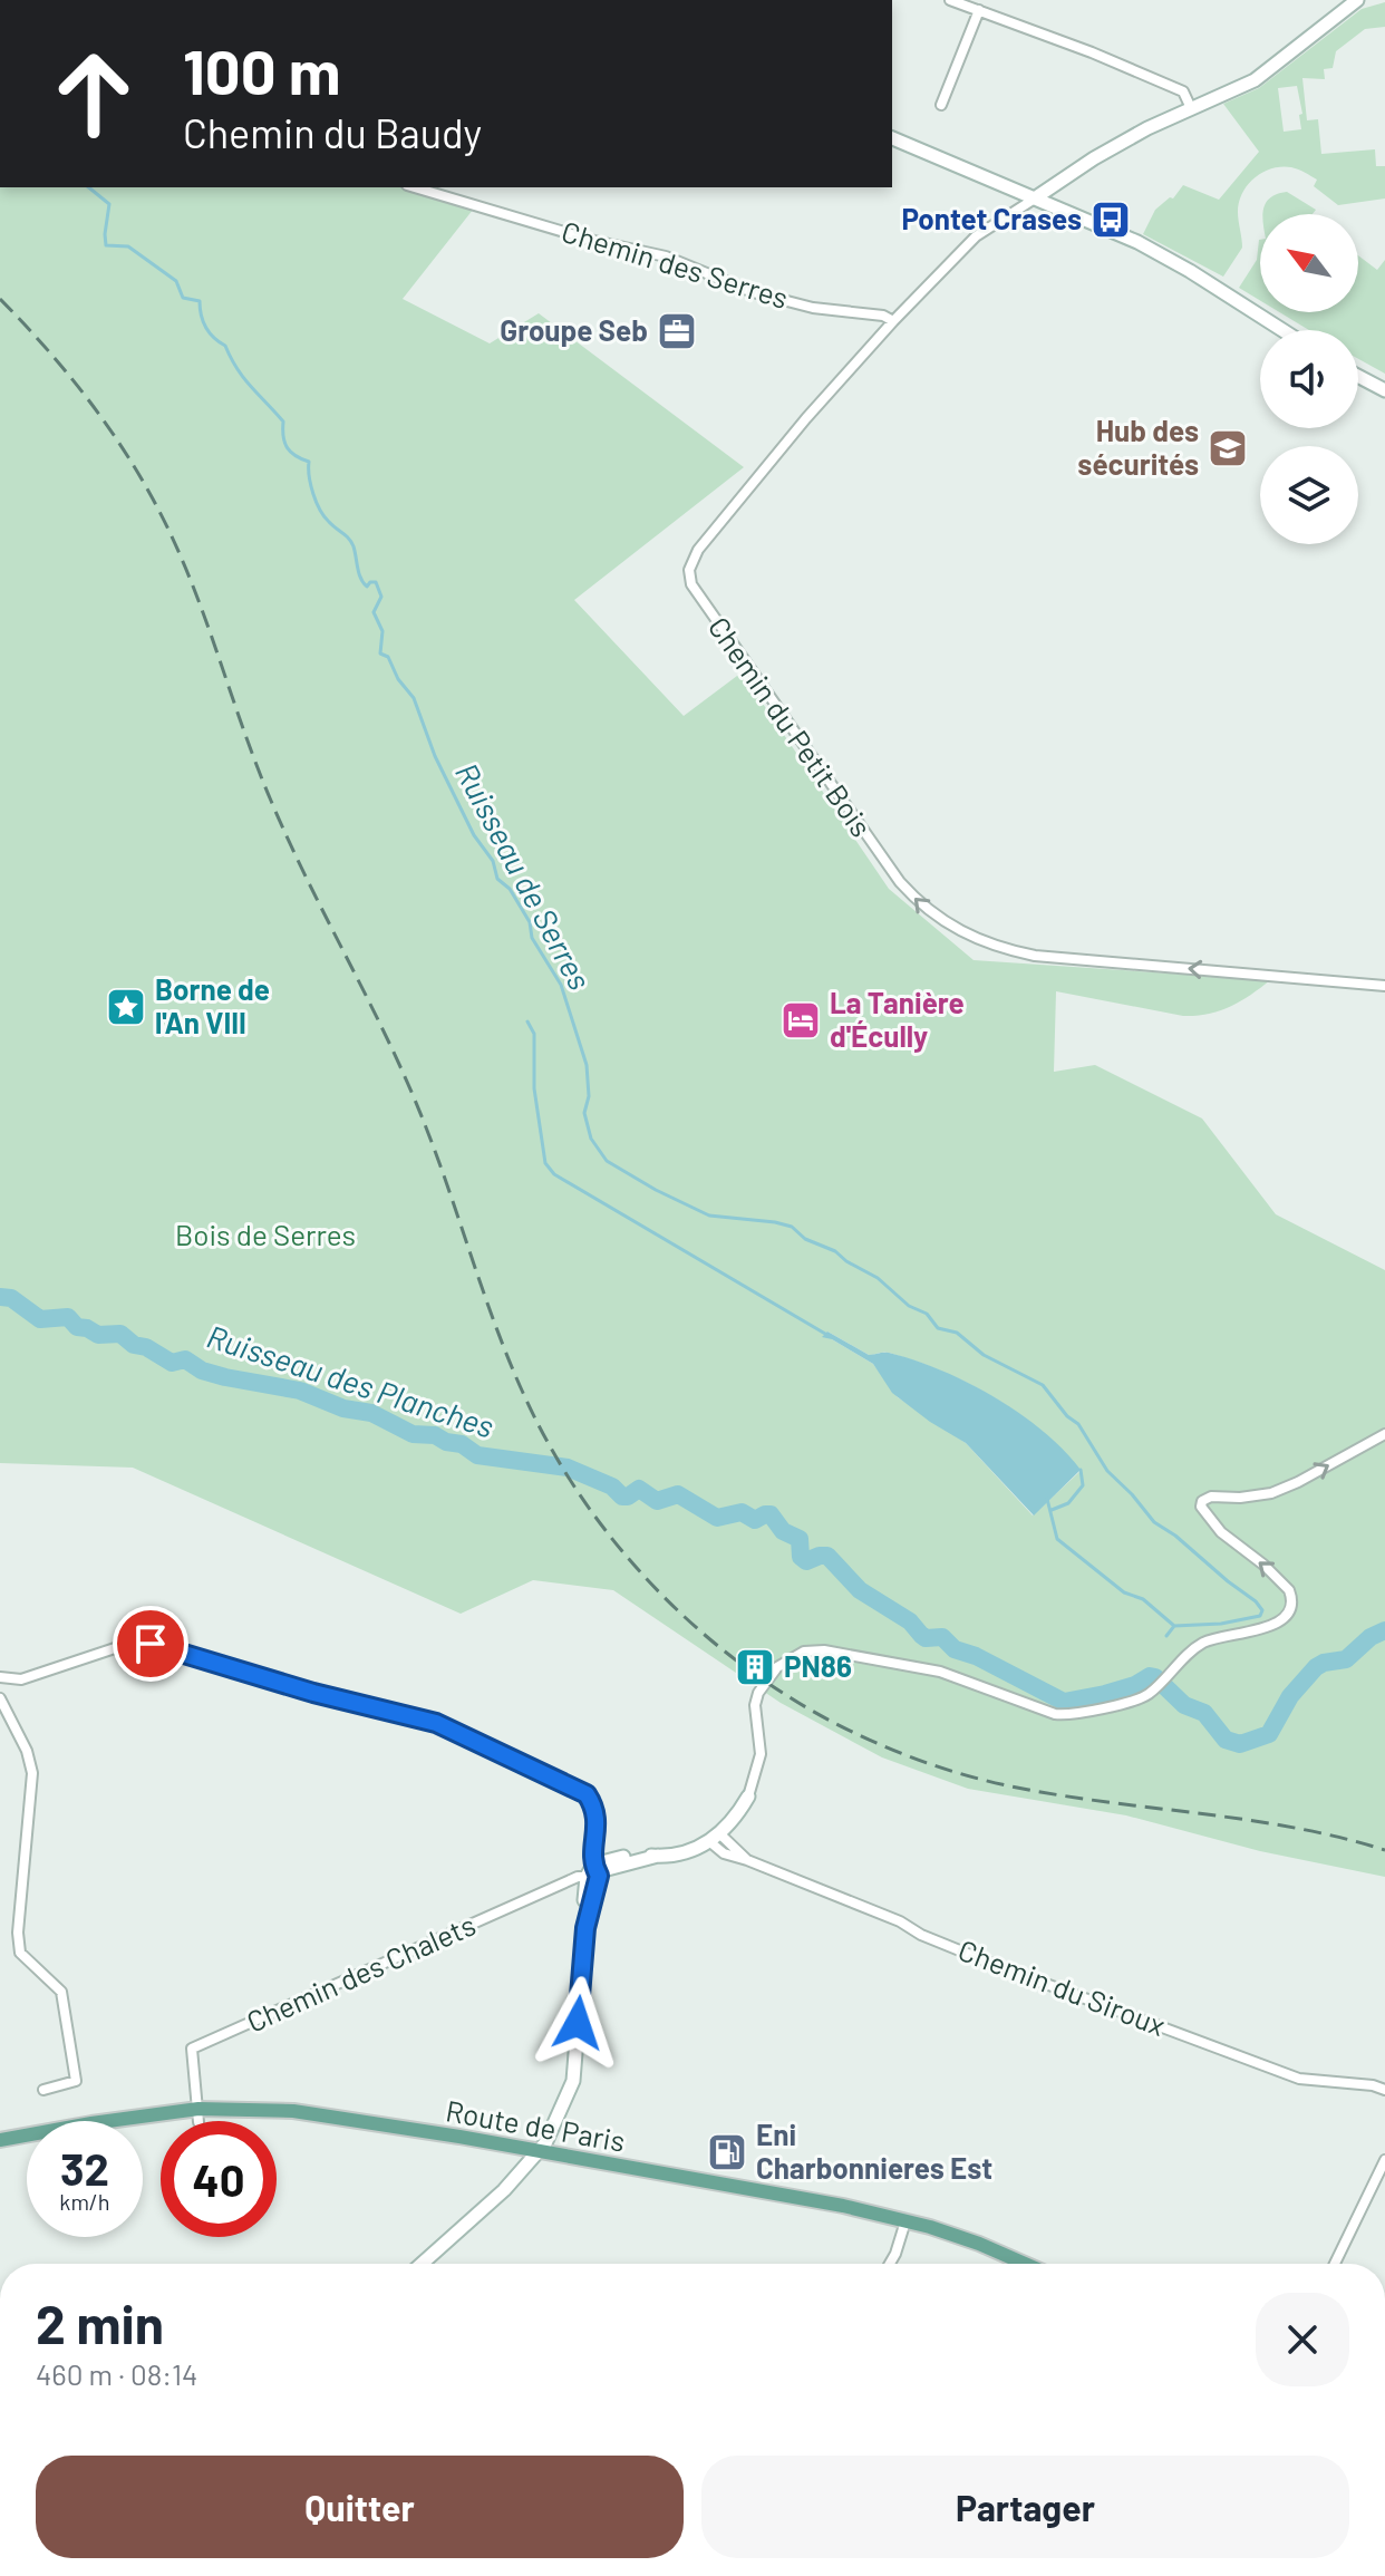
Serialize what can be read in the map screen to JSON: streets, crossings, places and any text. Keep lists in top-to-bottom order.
{
  "streets": {
    "main road": ["Route de Paris"],
    "street": [
      "Chemin des Serres",
      "Chemin du Petit Bois",
      "Chemin des Chalets",
      "Chemin du Siroux"
    ]
  },
  "crossings": [
    ["Chemin des Serres", "Chemin du Petit Bois"],
    ["Chemin des Chalets", "Route de Paris"]
  ],
  "water": ["Ruisseau de Serres", "Ruisseau des Planches"],
  "parks": ["Bois de Serres"],
  "places": {
    "bus stop": ["Pontet Crases"],
    "office": ["Groupe Seb"],
    "school or university": ["Hub des sécurités"],
    "place": ["Borne de l'An VIII"],
    "hotel": ["La Tanière d'Écully"],
    "building": ["PN86"],
    "fuel station": ["Eni Charbonnieres Est"]
  },
  "north": "top left",
  "page": {
    "turn": ["100 m", "Chemin du Baudy"],
    "speed": "32 km/h",
    "limit": "40",
    "heading": ["2 min", "460 m · 08:14"],
    "buttons": ["Quitter", "Partager"]
  }
}
